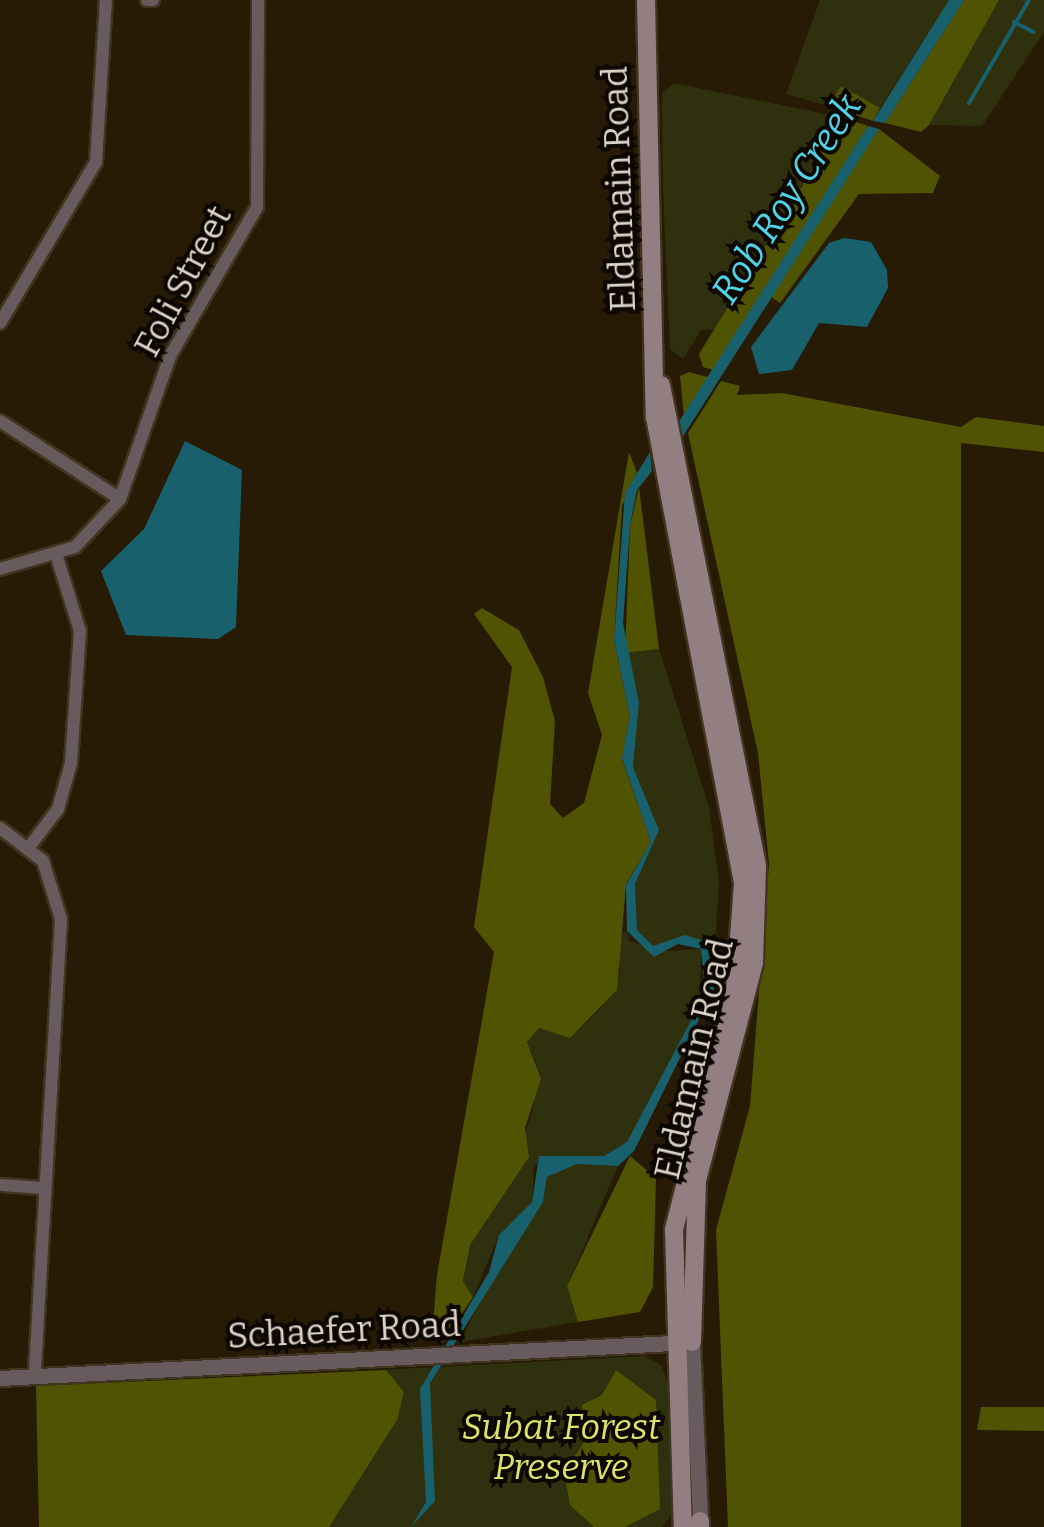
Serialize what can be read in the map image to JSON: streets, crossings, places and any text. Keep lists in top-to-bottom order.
{
  "streets": {
    "main road": ["Eldamain Road"],
    "street": ["Foli Street", "Schaefer Road"]
  },
  "crossings": [
    ["Eldamain Road", "Schaefer Road"]
  ],
  "water": ["Rob Roy Creek"],
  "parks": ["Subat Forest Preserve"]
}
